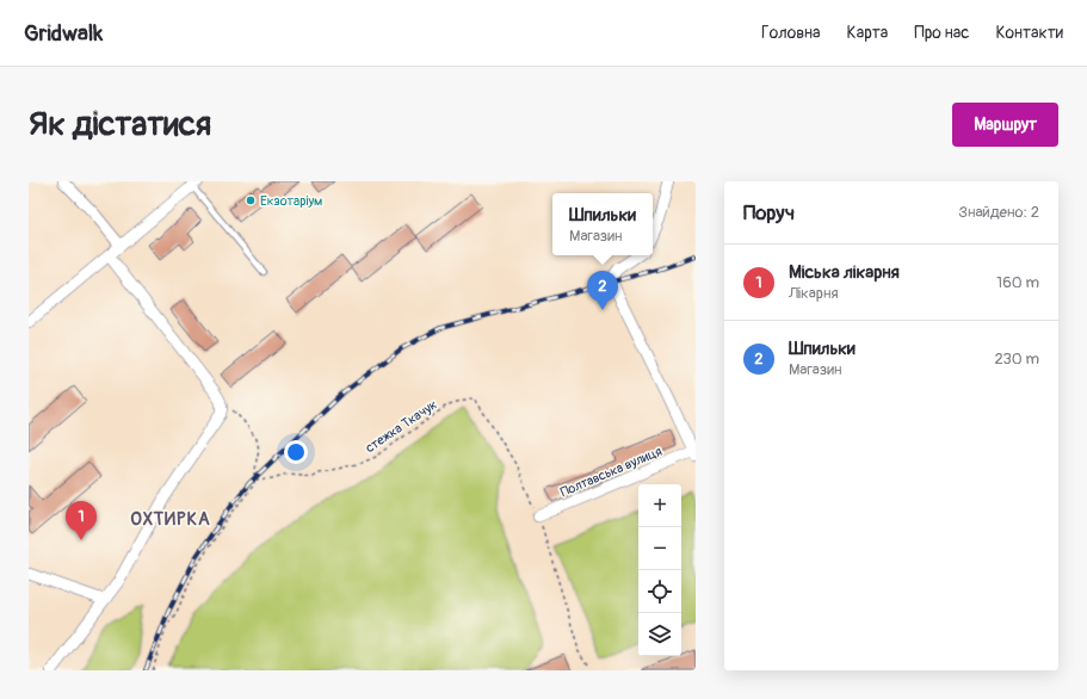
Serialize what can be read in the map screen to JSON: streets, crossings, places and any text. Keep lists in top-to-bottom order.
{
  "streets": {
    "street": ["Полтавська вулиця"],
    "path": ["стежка Ткачук"]
  },
  "crossings": [
    ["стежка Ткачук", "Полтавська вулиця"]
  ],
  "districts": ["ОХТИРКА"],
  "places": ["Екзотаріум"],
  "page": {
    "header": "Gridwalk",
    "nav": [
      "Головна",
      "Карта",
      "Про нас",
      "Контакти"
    ],
    "buttons": "Маршрут",
    "title": "Як дістатися",
    "heading": ["Поруч", "Знайдено: 2"],
    "popup": ["Шпильки", "Магазин"],
    "list": [
      {
        "mark": "1",
        "name": "Міська лікарня",
        "note": "Лікарня",
        "value": "160 m"
      },
      {
        "mark": "2",
        "name": "Шпильки",
        "note": "Магазин",
        "value": "230 m"
      }
    ],
    "pins": ["2", "1"],
    "map_buttons": ["+", "−"]
  }
}
